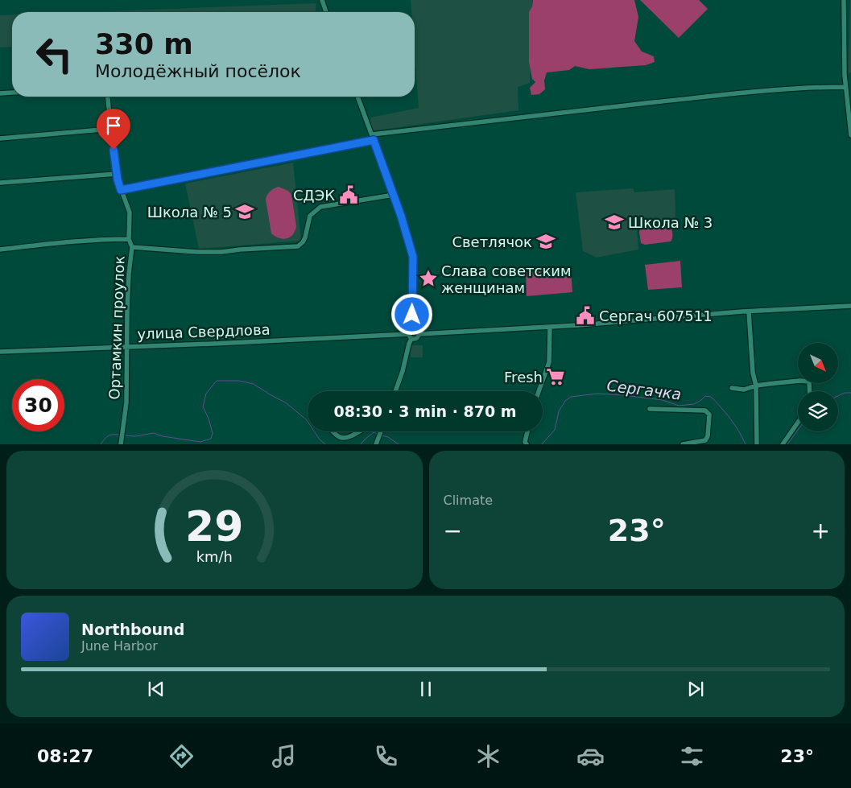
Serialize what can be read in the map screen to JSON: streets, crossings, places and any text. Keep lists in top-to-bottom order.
{
  "streets": {
    "street": ["Ортамкин проулок", "улица Свердлова"]
  },
  "crossings": [
    ["Ортамкин проулок", "улица Свердлова"]
  ],
  "water": ["Сергачка"],
  "places": {
    "public building": ["СДЭК", "Сергач 607511"],
    "school or university": ["Школа № 5", "Школа № 3", "Светлячок"],
    "place": ["Слава советским женщинам"],
    "supermarket": ["Fresh"]
  },
  "north": "bottom right",
  "page": {
    "turn": ["330 m", "Молодёжный посёлок"],
    "limit": "30",
    "trip": "08:30 · 3 min · 870 m",
    "tile": "Climate",
    "heat": ["−", "23°", "+"],
    "song": ["Northbound", "June Harbor"],
    "tabs": ["08:27", "23°"],
    "gauge": ["29", "km/h"]
  }
}
